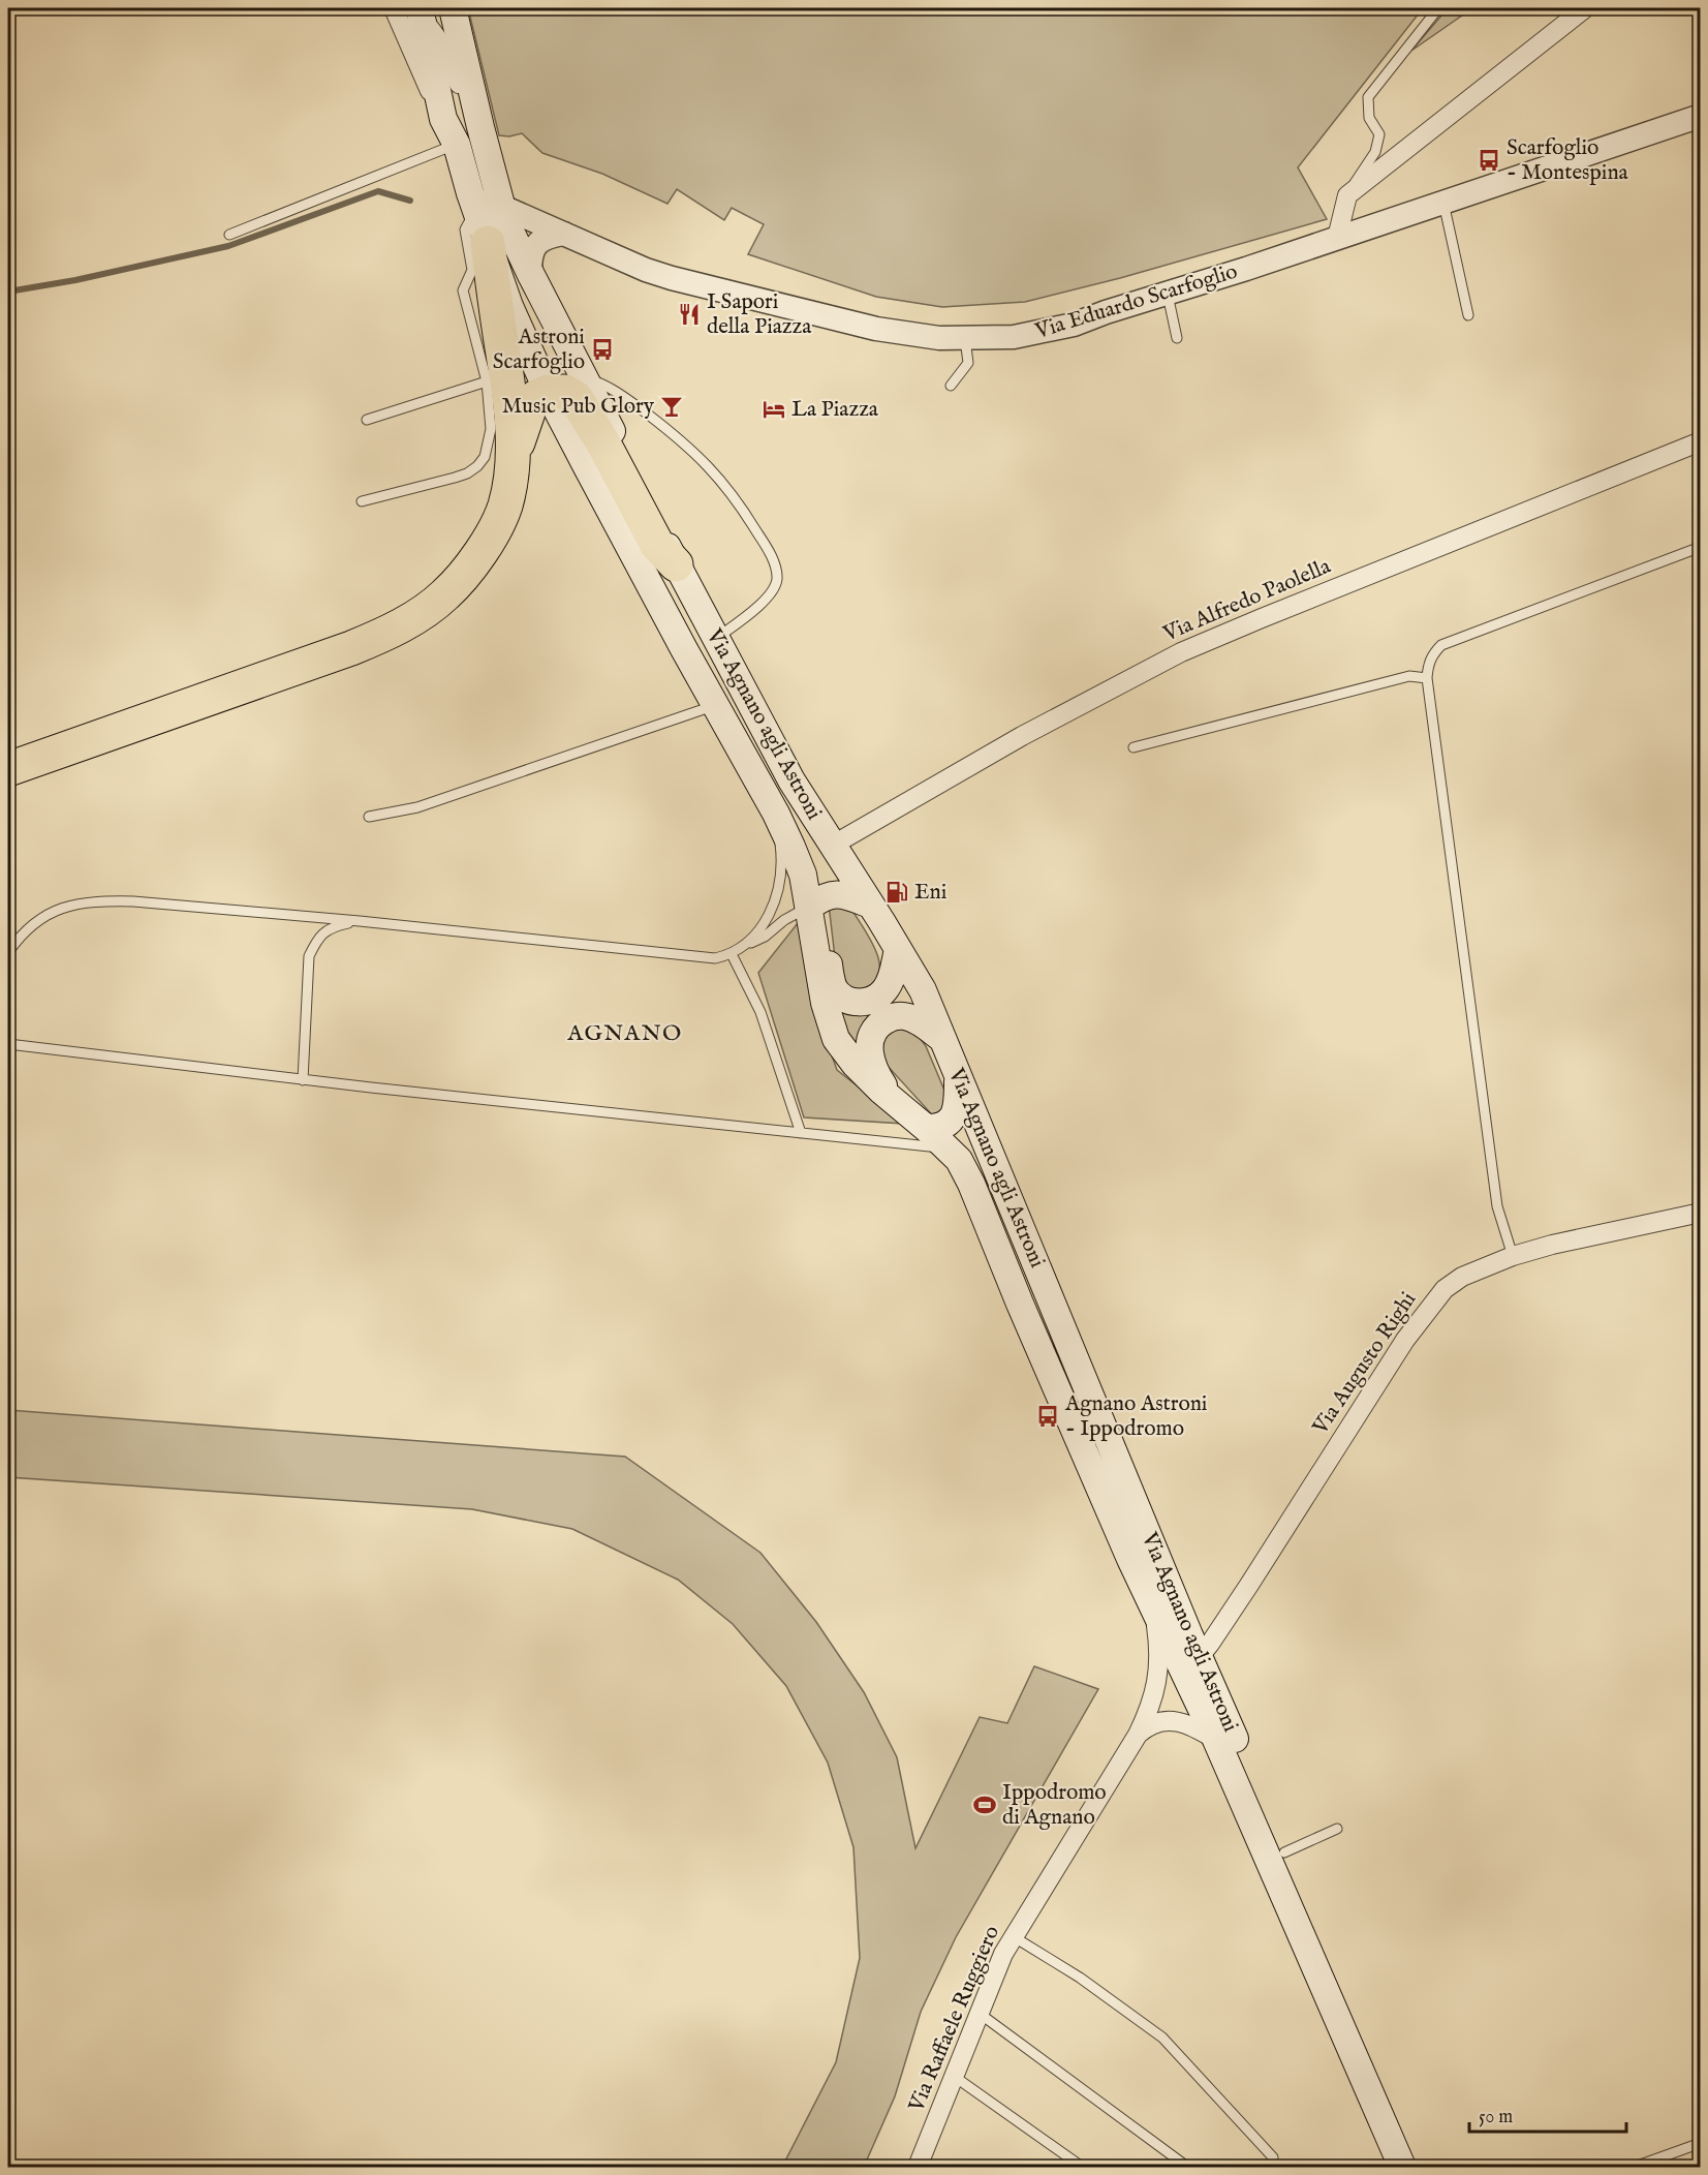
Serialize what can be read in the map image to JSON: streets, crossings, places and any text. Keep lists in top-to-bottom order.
{
  "streets": {
    "main road": ["Via Agnano agli Astroni"],
    "street": [
      "Via Eduardo Scarfoglio",
      "Via Alfredo Paolella",
      "Via Augusto Righi",
      "Via Raffaele Ruggiero"
    ]
  },
  "crossings": [
    ["Via Eduardo Scarfoglio", "Via Agnano agli Astroni"],
    ["Via Alfredo Paolella", "Via Agnano agli Astroni"],
    ["Via Agnano agli Astroni", "Via Augusto Righi"],
    ["Via Agnano agli Astroni", "Via Raffaele Ruggiero"]
  ],
  "districts": ["AGNANO"],
  "places": {
    "bus stop": ["Scarfoglio - Montespina", "Astroni Scarfoglio", "Agnano Astroni - Ippodromo"],
    "restaurant": ["I Sapori della Piazza"],
    "bar": ["Music Pub Glory"],
    "hotel": ["La Piazza"],
    "fuel station": ["Eni"],
    "sports": ["Ippodromo di Agnano"]
  },
  "scale_bar": "50 m"
}
